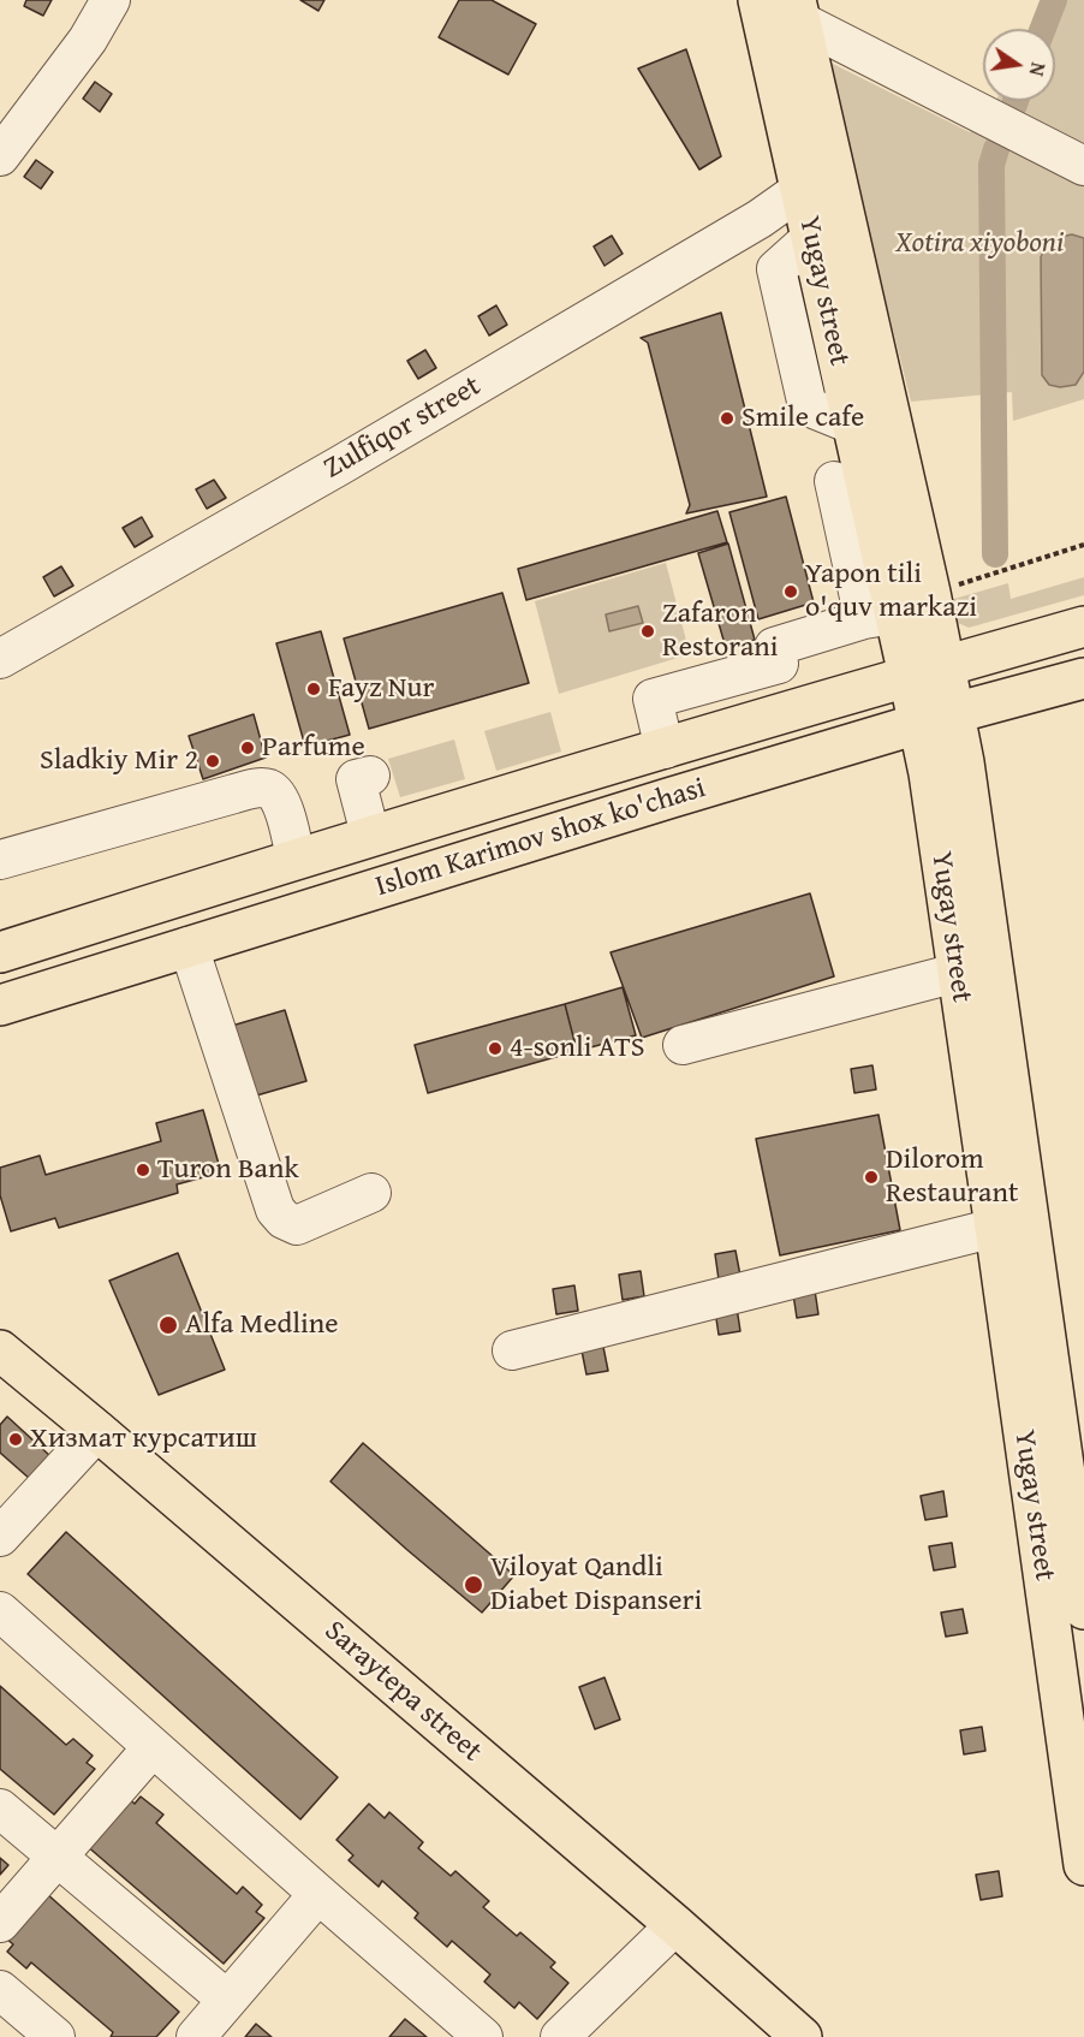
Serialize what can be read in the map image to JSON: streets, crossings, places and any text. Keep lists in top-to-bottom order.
{
  "streets": {
    "main road": ["Yugay street", "Islom Karimov shox ko'chasi", "Saraytepa street"],
    "street": ["Zulfiqor street"]
  },
  "crossings": [
    ["Yugay street", "Zulfiqor street"],
    ["Yugay street", "Islom Karimov shox ko'chasi"]
  ],
  "parks": ["Xotira xiyoboni"],
  "places": [
    "Smile cafe",
    "Yapon tili o'quv markazi",
    "Zafaron Restorani",
    "Fayz Nur",
    "Parfume",
    "Sladkiy Mir 2",
    "4-sonli ATS",
    "Turon Bank",
    "Dilorom Restaurant",
    "Alfa Medline",
    "Хизмат курсатиш",
    "Viloyat Qandli Diabet Dispanseri"
  ],
  "north": "right"
}
